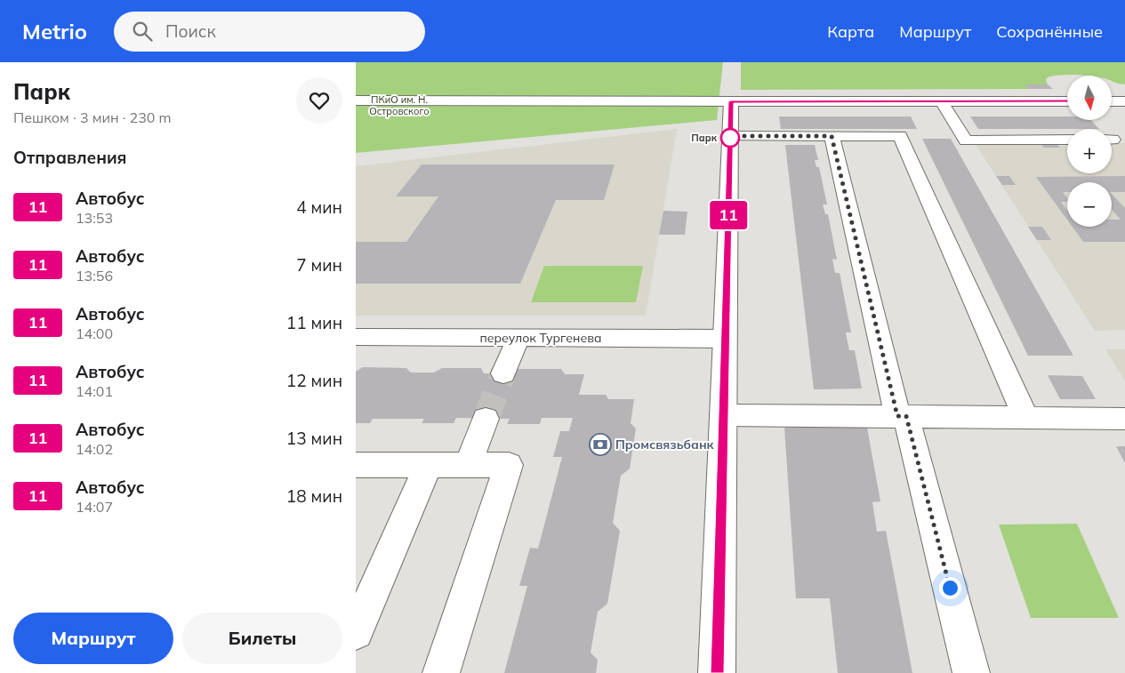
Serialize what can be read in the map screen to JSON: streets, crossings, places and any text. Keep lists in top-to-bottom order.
{
  "streets": {
    "main road": ["переулок Тургенева"]
  },
  "parks": ["ПКиО им. Н. Островского"],
  "places": {
    "other": ["Парк"],
    "bank": ["Промсвязьбанк"]
  },
  "lines": ["bus line 11"],
  "north": "bottom",
  "page": {
    "header": "Metrio",
    "search": "Поиск",
    "nav": ["Карта", "Маршрут", "Сохранённые"],
    "heading": [
      ["Парк", "Пешком · 3 мин · 230 m"],
      "Отправления"
    ],
    "on_map": "11",
    "map_buttons": ["+", "−"],
    "list": [
      {
        "mark": "11",
        "name": "Автобус",
        "note": "13:53",
        "value": "4 мин"
      },
      {
        "mark": "11",
        "name": "Автобус",
        "note": "13:56",
        "value": "7 мин"
      },
      {
        "mark": "11",
        "name": "Автобус",
        "note": "14:00",
        "value": "11 мин"
      },
      {
        "mark": "11",
        "name": "Автобус",
        "note": "14:01",
        "value": "12 мин"
      },
      {
        "mark": "11",
        "name": "Автобус",
        "note": "14:02",
        "value": "13 мин"
      },
      {
        "mark": "11",
        "name": "Автобус",
        "note": "14:07",
        "value": "18 мин"
      }
    ],
    "buttons": ["Маршрут", "Билеты"]
  }
}
